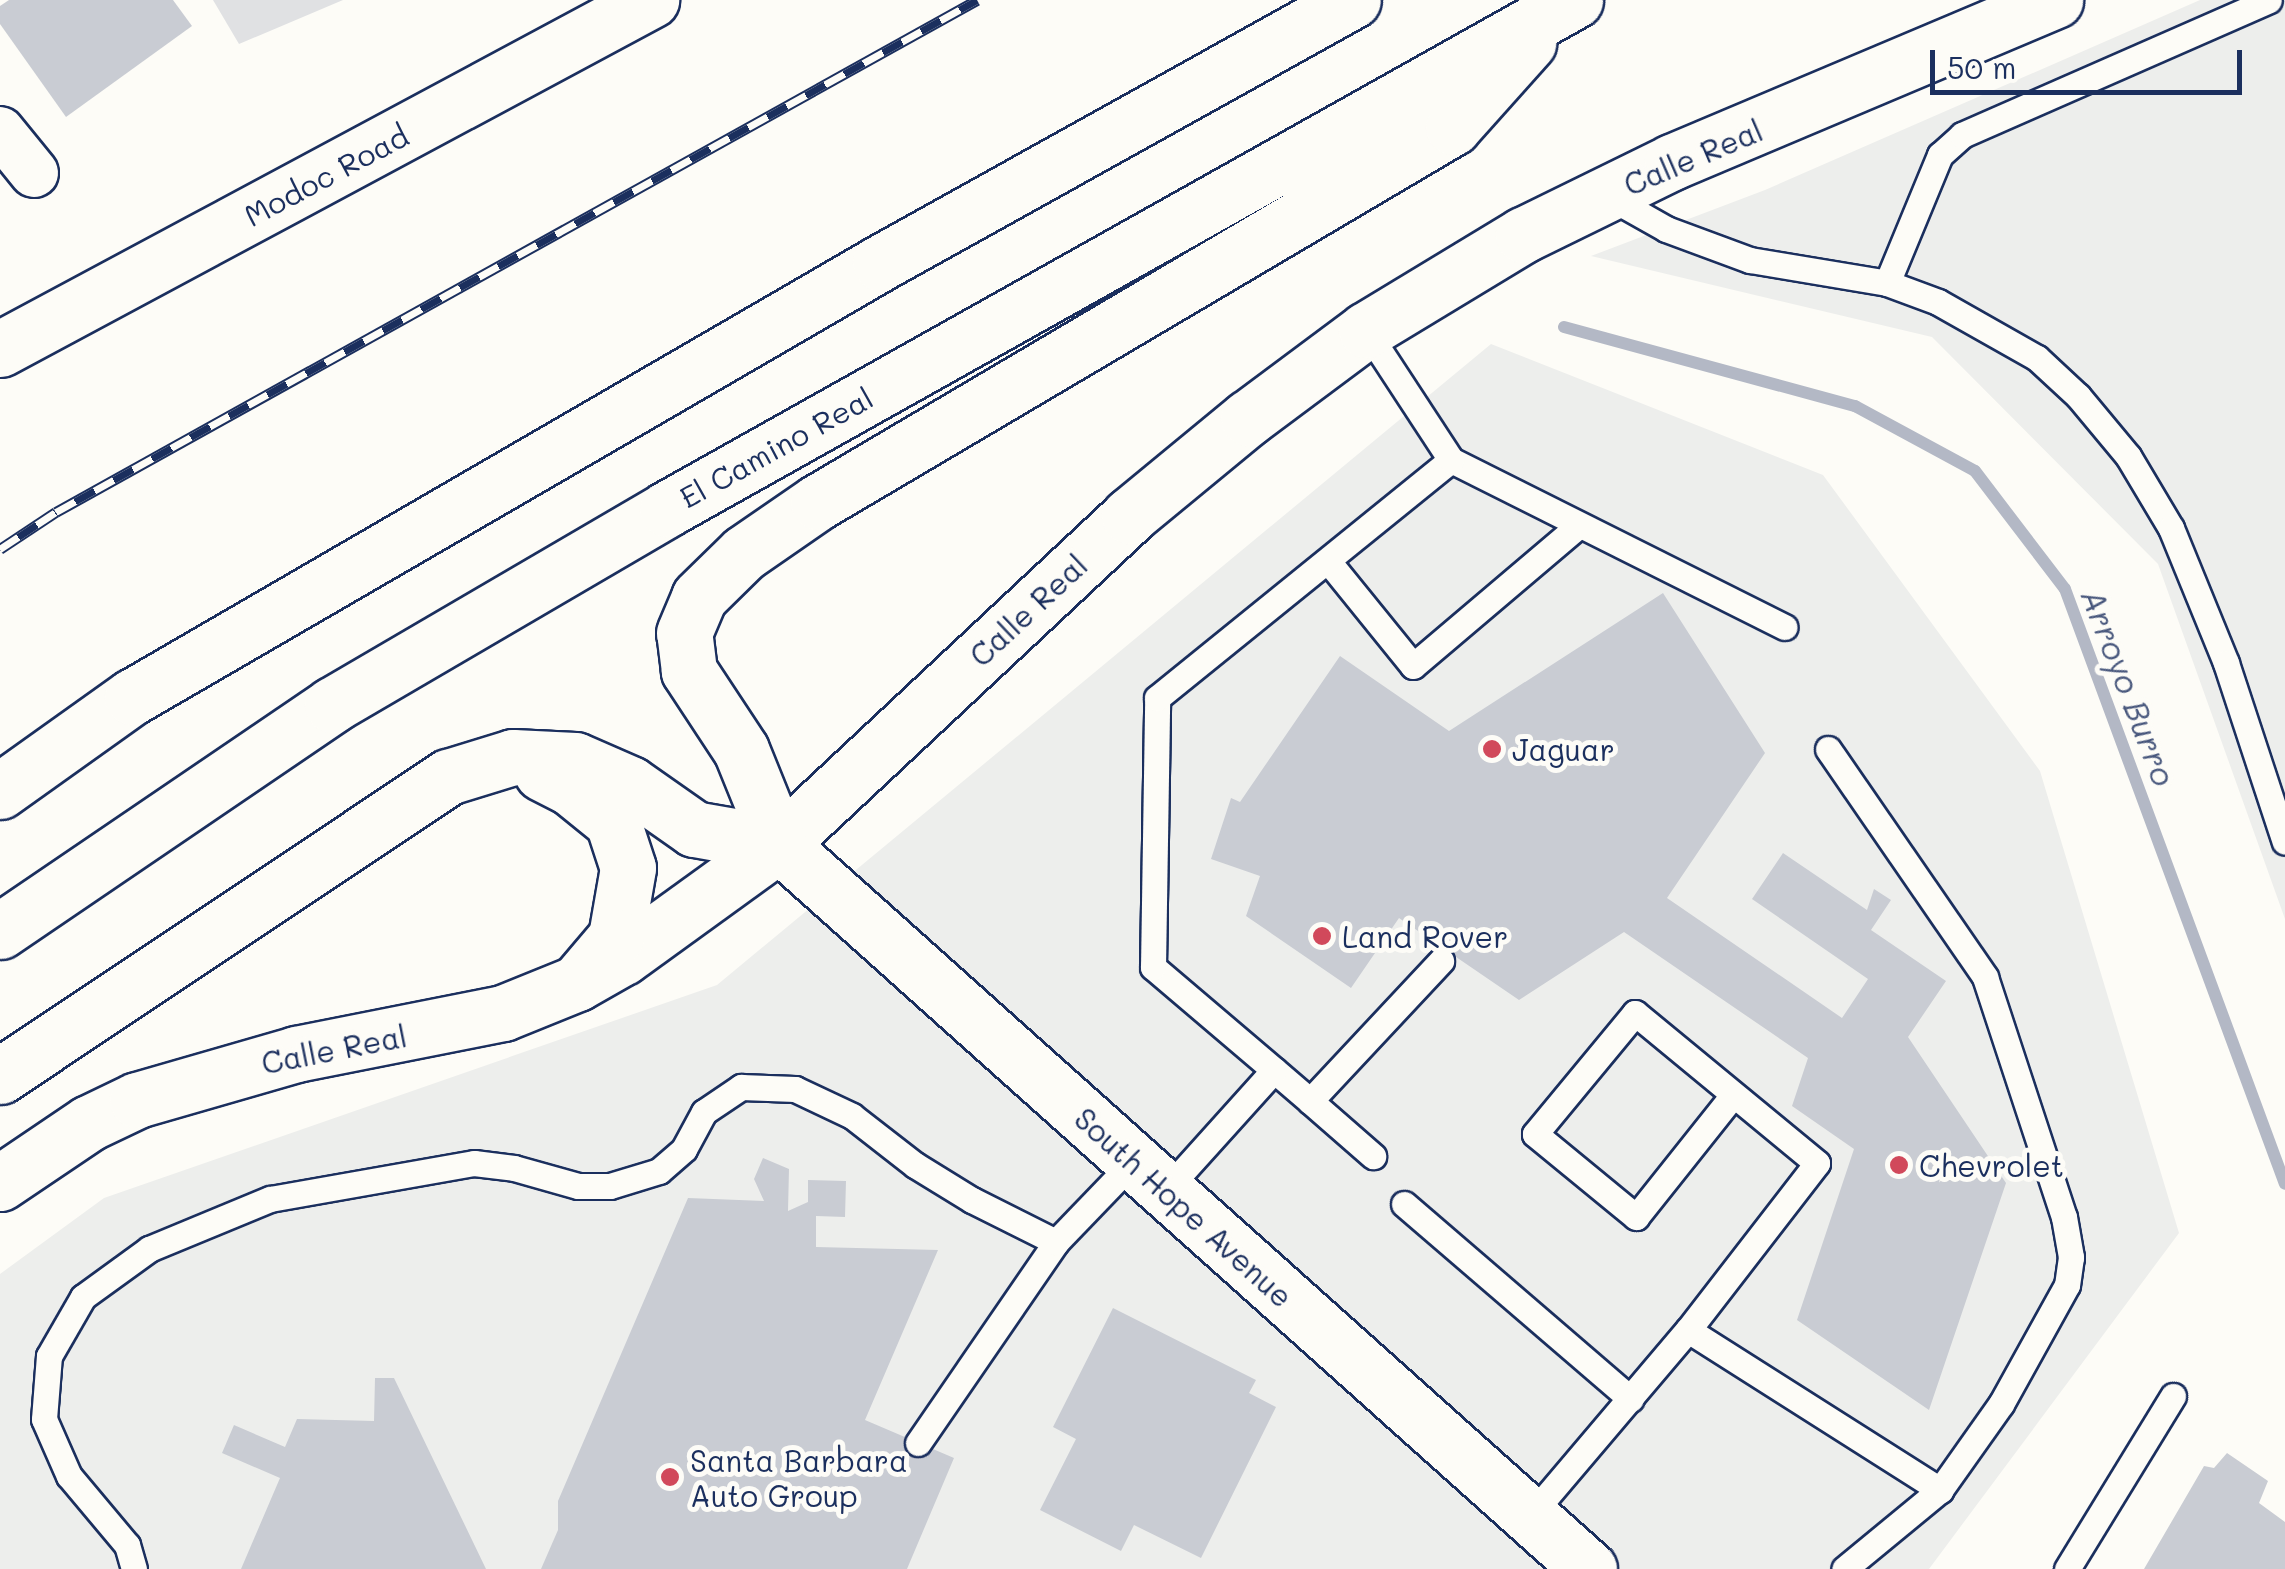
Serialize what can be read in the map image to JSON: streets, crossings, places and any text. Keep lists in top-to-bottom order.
{
  "streets": {
    "main road": [
      "Calle Real",
      "Modoc Road",
      "El Camino Real",
      "South Hope Avenue"
    ]
  },
  "crossings": [
    ["Calle Real", "South Hope Avenue"]
  ],
  "water": ["Arroyo Burro"],
  "places": [
    "Jaguar",
    "Land Rover",
    "Chevrolet",
    "Santa Barbara Auto Group"
  ],
  "scale_bar": "50 m"
}
